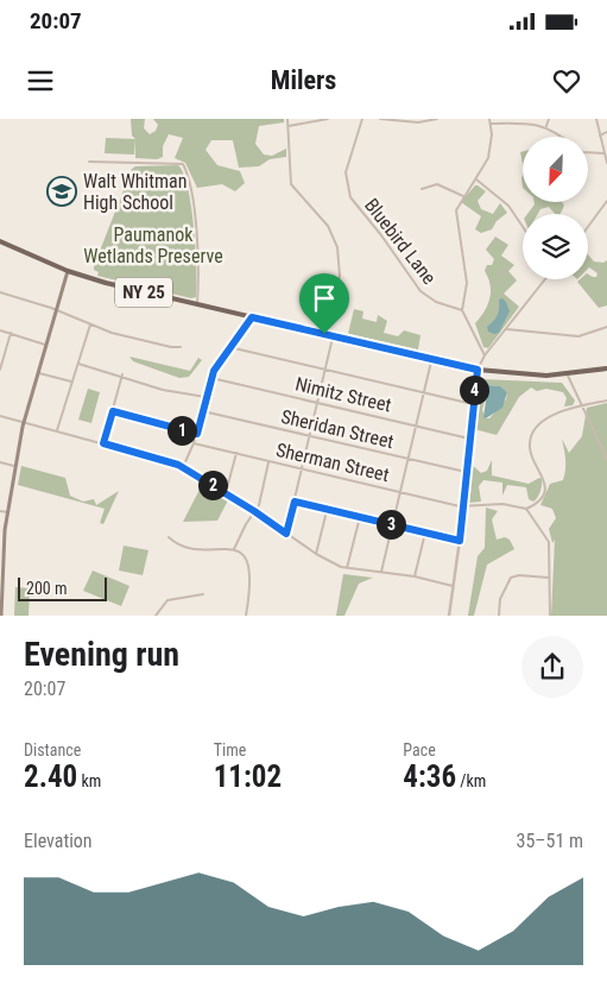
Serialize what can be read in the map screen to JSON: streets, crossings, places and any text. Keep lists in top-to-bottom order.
{
  "streets": {
    "main road": ["NY 25"],
    "street": [
      "Bluebird Lane",
      "Nimitz Street",
      "Sheridan Street",
      "Sherman Street"
    ]
  },
  "parks": ["Paumanok Wetlands Preserve"],
  "places": {
    "school or university": ["Walt Whitman High School"]
  },
  "scale_bar": "200 m",
  "north": "bottom left",
  "page": {
    "status": "20:07",
    "header": "Milers",
    "pins": [
      "4",
      "1",
      "2",
      "3"
    ],
    "scale": "200 m",
    "heading": ["Evening run", "20:07"],
    "stats": [
      ["Distance", "2.40 km"],
      ["Time", "11:02"],
      ["Pace", "4:36 /km"]
    ],
    "chart": ["Elevation", "35–51 m"]
  }
}
